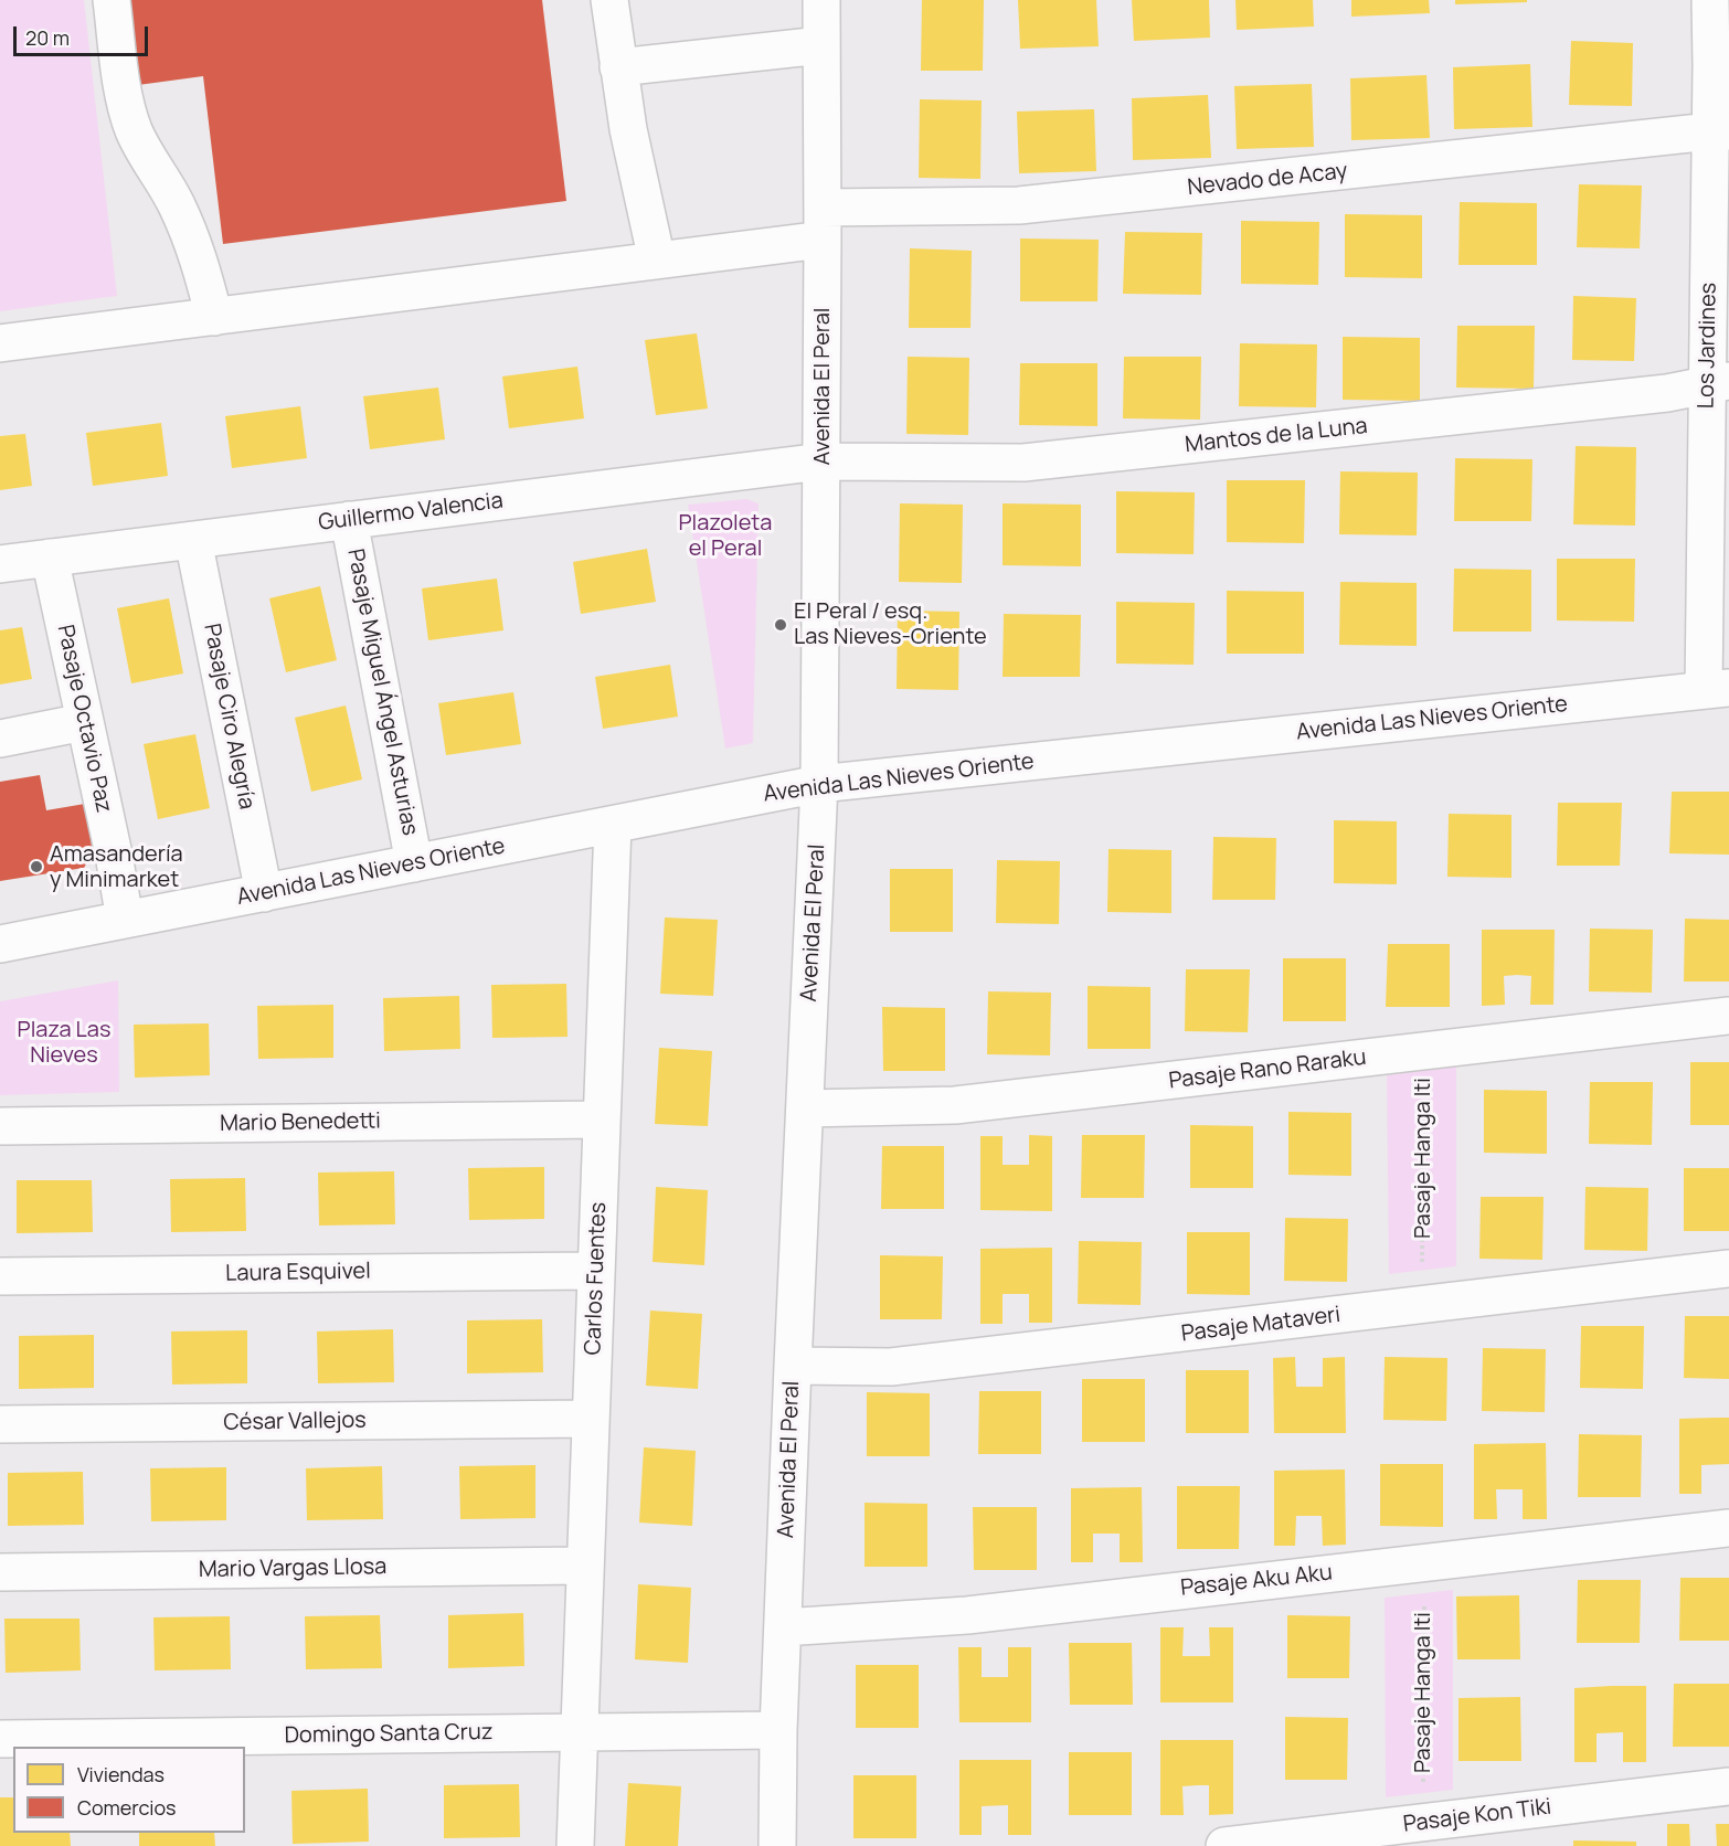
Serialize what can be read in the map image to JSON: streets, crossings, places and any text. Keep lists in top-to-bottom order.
{
  "streets": {
    "street": [
      "Nevado de Acay",
      "Los Jardines",
      "Avenida El Peral",
      "Mantos de la Luna",
      "Guillermo Valencia",
      "Pasaje Miguel Ángel Asturias",
      "Pasaje Ciro Alegría",
      "Pasaje Octavio Paz",
      "Avenida Las Nieves Oriente",
      "Pasaje Rano Raraku",
      "Mario Benedetti",
      "Laura Esquivel",
      "Carlos Fuentes",
      "Pasaje Mataveri",
      "César Vallejos",
      "Mario Vargas Llosa",
      "Pasaje Aku Aku",
      "Domingo Santa Cruz",
      "Pasaje Kon Tiki"
    ],
    "path": ["Pasaje Hanga Iti"]
  },
  "crossings": [
    ["Nevado de Acay", "Los Jardines"],
    ["Nevado de Acay", "Avenida El Peral"],
    ["Los Jardines", "Mantos de la Luna"],
    ["Los Jardines", "Avenida Las Nieves Oriente"],
    ["Avenida El Peral", "Mantos de la Luna"],
    ["Avenida El Peral", "Guillermo Valencia"],
    ["Avenida El Peral", "Avenida Las Nieves Oriente"],
    ["Avenida El Peral", "Pasaje Rano Raraku"],
    ["Avenida El Peral", "Pasaje Mataveri"],
    ["Avenida El Peral", "Pasaje Aku Aku"],
    ["Avenida El Peral", "Domingo Santa Cruz"],
    ["Mantos de la Luna", "Guillermo Valencia"],
    ["Guillermo Valencia", "Pasaje Miguel Ángel Asturias"],
    ["Guillermo Valencia", "Pasaje Ciro Alegría"],
    ["Guillermo Valencia", "Pasaje Octavio Paz"],
    ["Pasaje Miguel Ángel Asturias", "Avenida Las Nieves Oriente"],
    ["Pasaje Ciro Alegría", "Avenida Las Nieves Oriente"],
    ["Pasaje Octavio Paz", "Avenida Las Nieves Oriente"],
    ["Avenida Las Nieves Oriente", "Carlos Fuentes"],
    ["Pasaje Rano Raraku", "Pasaje Hanga Iti"],
    ["Mario Benedetti", "Carlos Fuentes"],
    ["Pasaje Hanga Iti", "Pasaje Mataveri"],
    ["Pasaje Hanga Iti", "Pasaje Aku Aku"],
    ["Pasaje Hanga Iti", "Pasaje Kon Tiki"],
    ["Laura Esquivel", "Carlos Fuentes"],
    ["Carlos Fuentes", "César Vallejos"],
    ["Carlos Fuentes", "Mario Vargas Llosa"],
    ["Carlos Fuentes", "Domingo Santa Cruz"]
  ],
  "parks": ["Plazoleta el Peral", "Plaza Las Nieves"],
  "places": ["El Peral / esq. Las Nieves-Oriente", "Amasandería y Minimarket"],
  "legend": ["Viviendas", "Comercios"],
  "scale_bar": "20 m"
}
